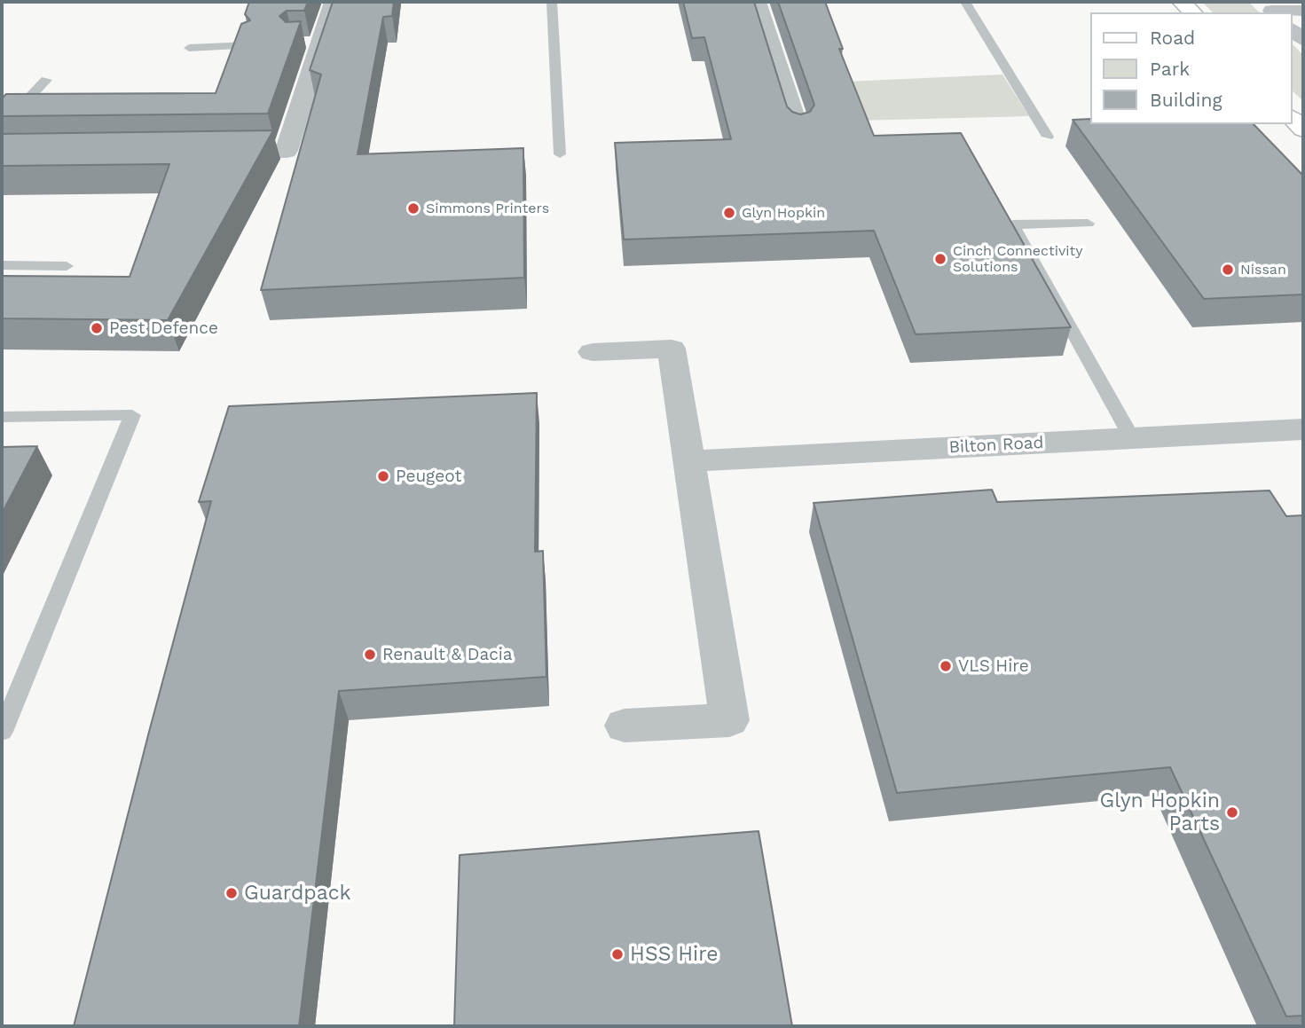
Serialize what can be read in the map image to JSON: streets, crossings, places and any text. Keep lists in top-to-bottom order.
{
  "streets": {
    "street": ["Bilton Road"]
  },
  "places": [
    "Simmons Printers",
    "Glyn Hopkin",
    "Cinch Connectivity Solutions",
    "Nissan",
    "Pest Defence",
    "Peugeot",
    "Renault & Dacia",
    "VLS Hire",
    "Glyn Hopkin Parts",
    "Guardpack",
    "HSS Hire"
  ],
  "legend": ["Road", "Park", "Building"]
}
